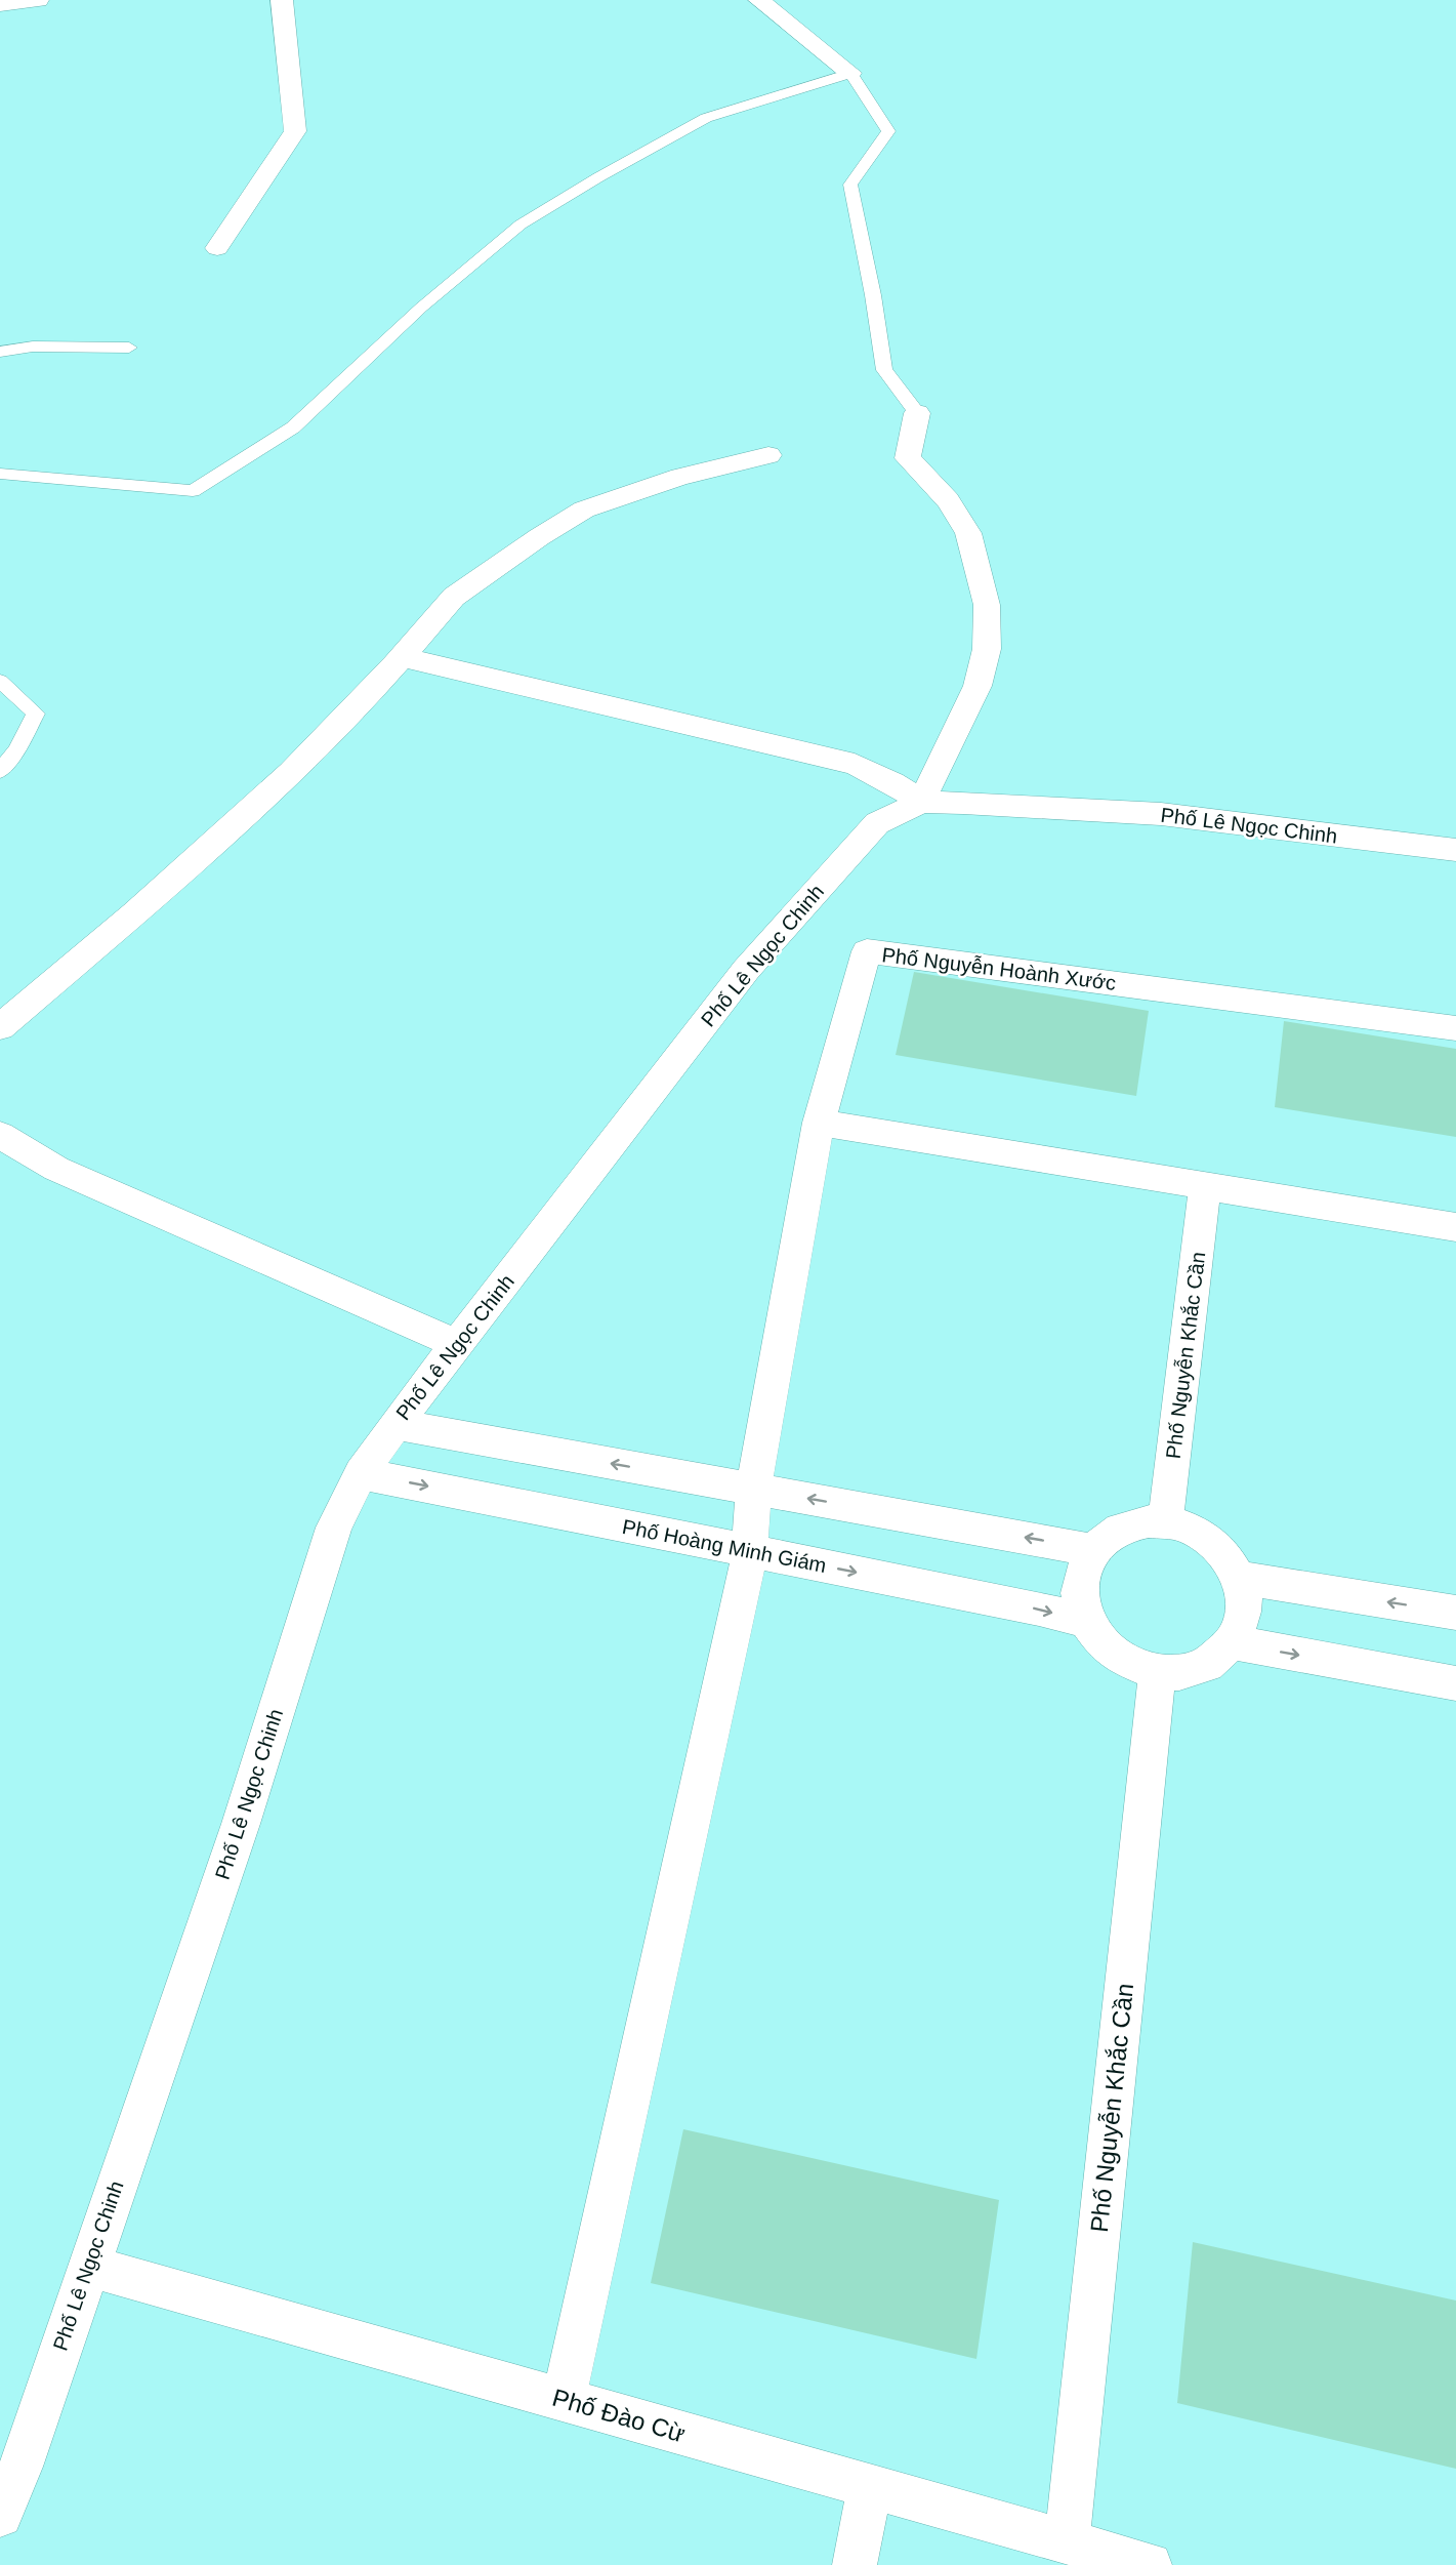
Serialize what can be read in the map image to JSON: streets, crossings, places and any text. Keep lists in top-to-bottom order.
{
  "streets": {
    "street": [
      "Phố Lê Ngọc Chinh",
      "Phố Nguyễn Hoành Xước",
      "Phố Nguyễn Khắc Cần",
      "Phố Hoàng Minh Giám",
      "Phố Đào Cừ"
    ]
  },
  "crossings": [
    ["Phố Lê Ngọc Chinh", "Phố Hoàng Minh Giám"],
    ["Phố Lê Ngọc Chinh", "Phố Đào Cừ"],
    ["Phố Nguyễn Hoành Xước", "Phố Hoàng Minh Giám"],
    ["Phố Nguyễn Hoành Xước", "Phố Đào Cừ"],
    ["Phố Nguyễn Khắc Cần", "Phố Hoàng Minh Giám"],
    ["Phố Nguyễn Khắc Cần", "Phố Đào Cừ"]
  ]
}
